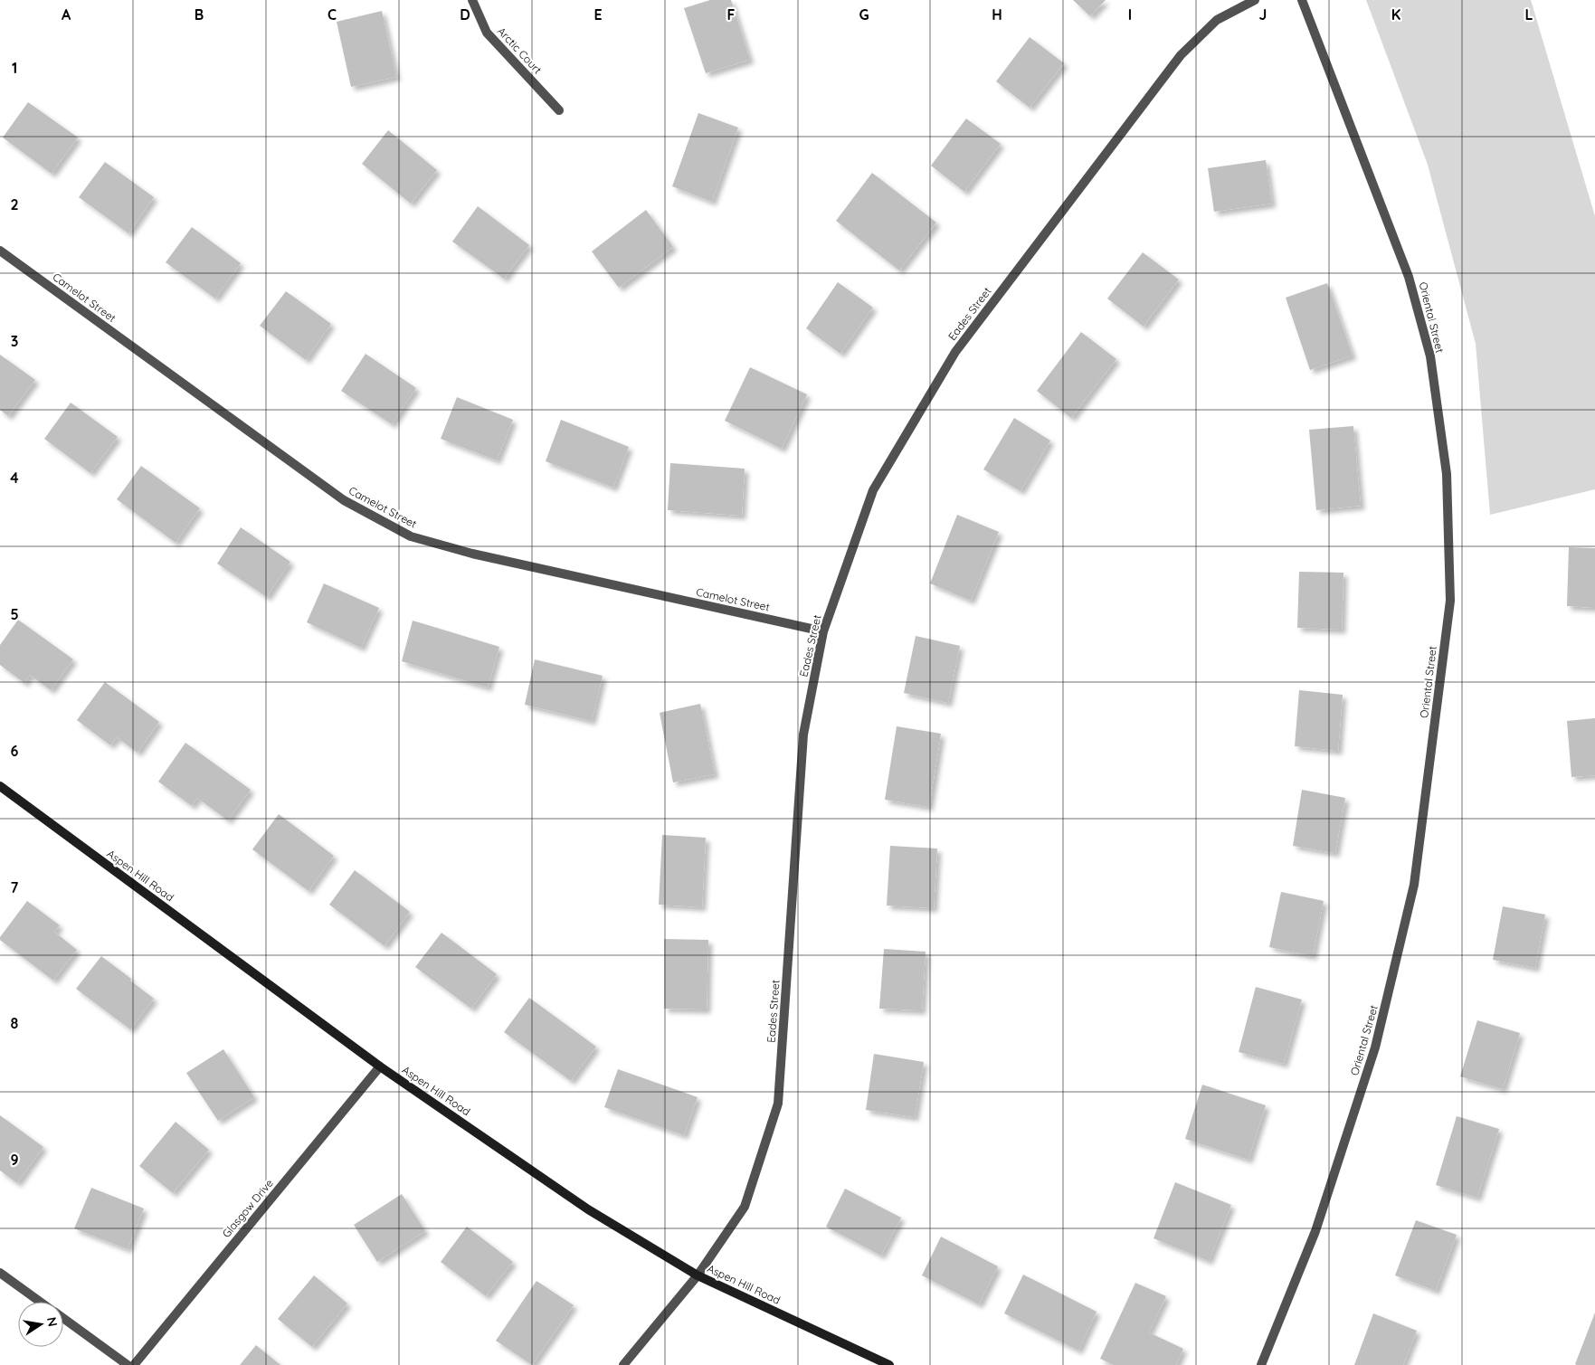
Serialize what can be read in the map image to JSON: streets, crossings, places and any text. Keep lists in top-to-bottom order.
{
  "streets": {
    "street": [
      "Arctic Court",
      "Camelot Street",
      "Eades Street",
      "Oriental Street",
      "Aspen Hill Road",
      "Glasgow Drive"
    ]
  },
  "crossings": [
    ["Camelot Street", "Eades Street"],
    ["Eades Street", "Aspen Hill Road"],
    ["Aspen Hill Road", "Glasgow Drive"]
  ],
  "north": "right",
  "grid": {
    "columns": [
      "A",
      "B",
      "C",
      "D",
      "E",
      "F",
      "G",
      "H",
      "I",
      "J",
      "K",
      "L"
    ],
    "rows": [
      "1",
      "2",
      "3",
      "4",
      "5",
      "6",
      "7",
      "8",
      "9"
    ]
  }
}
